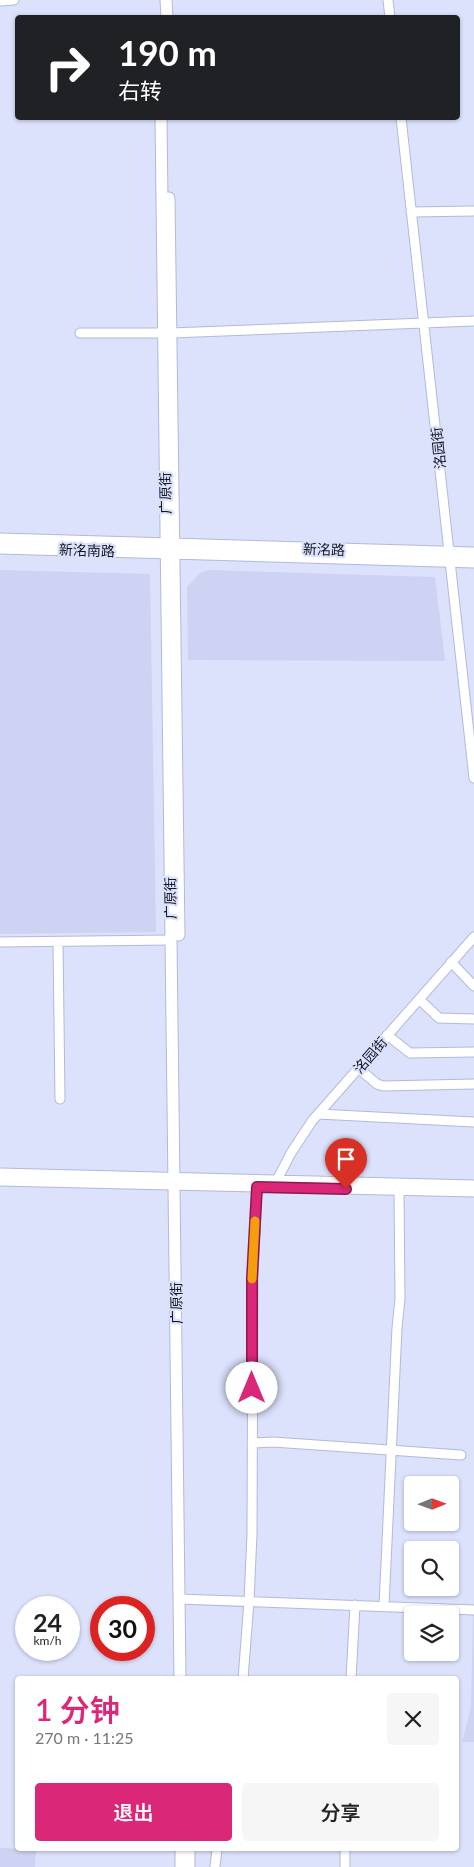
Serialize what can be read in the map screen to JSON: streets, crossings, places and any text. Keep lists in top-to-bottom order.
{
  "streets": {
    "main road": ["广原街", "新洺路", "新洺南路"],
    "street": ["洺园街"]
  },
  "crossings": [
    ["洺园街", "新洺路"],
    ["广原街", "新洺路"],
    ["广原街", "新洺南路"],
    ["新洺路", "新洺南路"]
  ],
  "north": "right",
  "page": {
    "turn": ["190 m", "右转"],
    "speed": "24 km/h",
    "limit": "30",
    "heading": ["1 分钟", "270 m · 11:25"],
    "buttons": ["退出", "分享"]
  }
}
